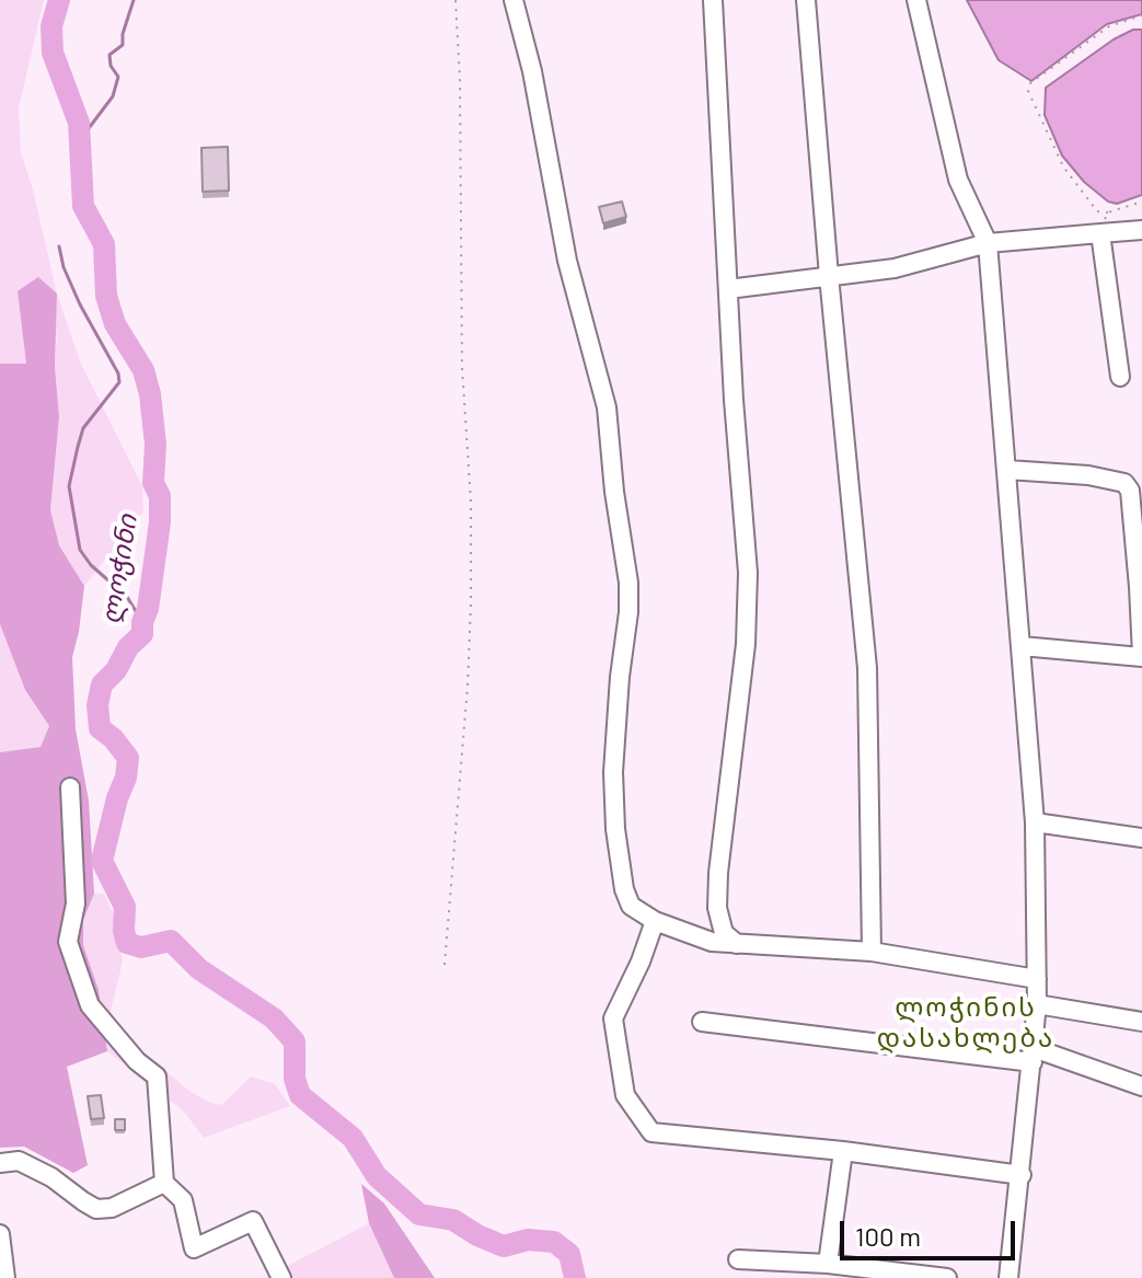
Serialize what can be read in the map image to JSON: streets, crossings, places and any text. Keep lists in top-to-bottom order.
{
  "districts": ["ლოჭინის დასახლება"],
  "water": ["ლოჭინი"],
  "scale_bar": "100 m"
}
